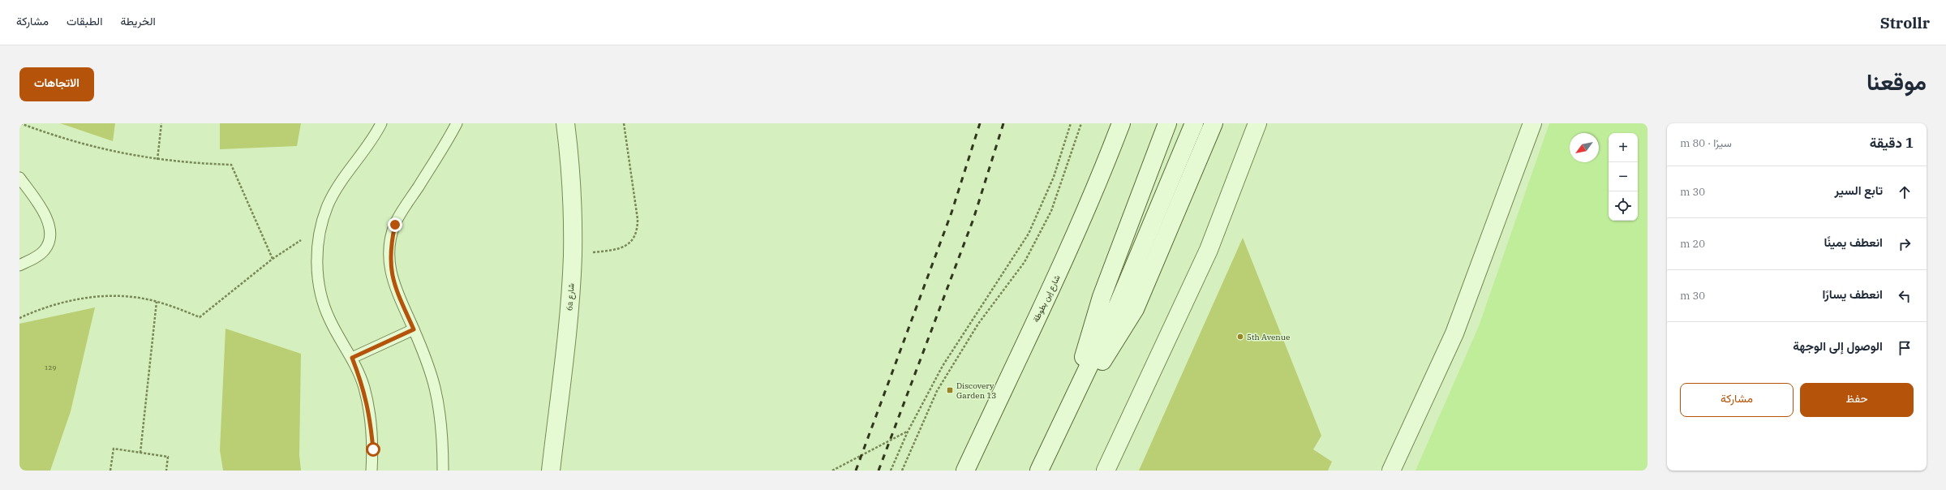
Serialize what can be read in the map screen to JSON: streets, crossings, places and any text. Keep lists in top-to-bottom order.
{
  "streets": {
    "main road": ["6a شارع", "شارع إبن بطوطة"]
  },
  "places": {
    "other": ["5th Avenue"],
    "transit": ["Discovery Garden 13"]
  },
  "house_numbers": ["129"],
  "north": "bottom left",
  "page": {
    "header": "Strollr",
    "nav": ["الخريطة", "الطبقات", "مشاركة"],
    "title": "موقعنا",
    "buttons": [
      "الاتجاهات",
      ["حفظ", "مشاركة"]
    ],
    "heading": ["1 دقيقة", "سيرًا · 80 m"],
    "map_buttons": ["+", "−"],
    "list": [
      ["تابع السير", "30 m"],
      ["انعطف يمينًا", "20 m"],
      ["انعطف يسارًا", "30 m"],
      "الوصول إلى الوجهة"
    ]
  }
}
